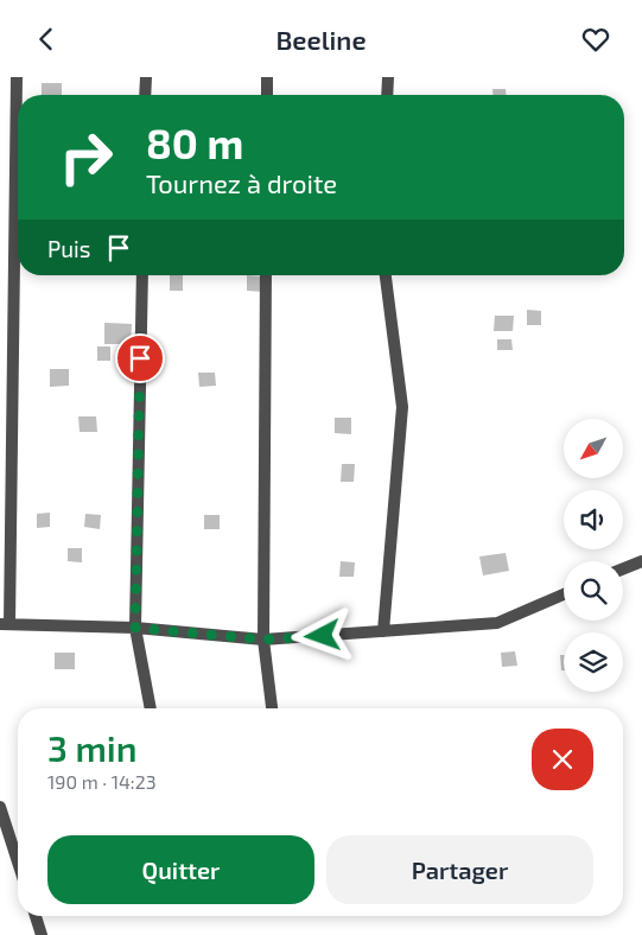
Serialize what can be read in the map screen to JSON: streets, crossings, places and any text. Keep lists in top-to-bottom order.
{
  "north": "bottom left",
  "page": {
    "header": "Beeline",
    "turn": ["80 m", "Tournez à droite"],
    "then": "Puis",
    "heading": ["3 min", "190 m · 14:23"],
    "buttons": ["Quitter", "Partager"]
  }
}
